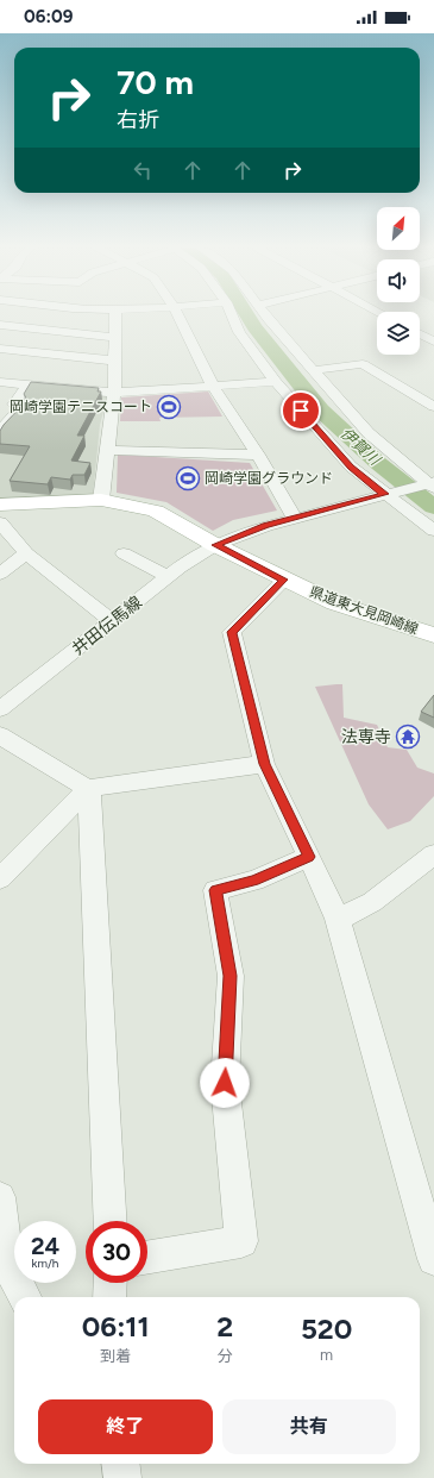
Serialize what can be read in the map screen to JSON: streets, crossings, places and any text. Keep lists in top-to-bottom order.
{
  "streets": {
    "main road": ["県道東大見岡崎線"],
    "street": ["井田伝馬線"]
  },
  "crossings": [
    ["県道東大見岡崎線", "井田伝馬線"]
  ],
  "water": ["伊賀川"],
  "places": {
    "sports": ["岡崎学園テニスコート", "岡崎学園グラウンド"],
    "temple": ["法専寺"]
  },
  "north": "top right",
  "page": {
    "status": "06:09",
    "turn": ["70 m", "右折"],
    "speed": "24 km/h",
    "limit": "30",
    "eta": [
      "06:11",
      "到着",
      "2",
      "分",
      "520",
      "m"
    ],
    "buttons": ["終了", "共有"]
  }
}
